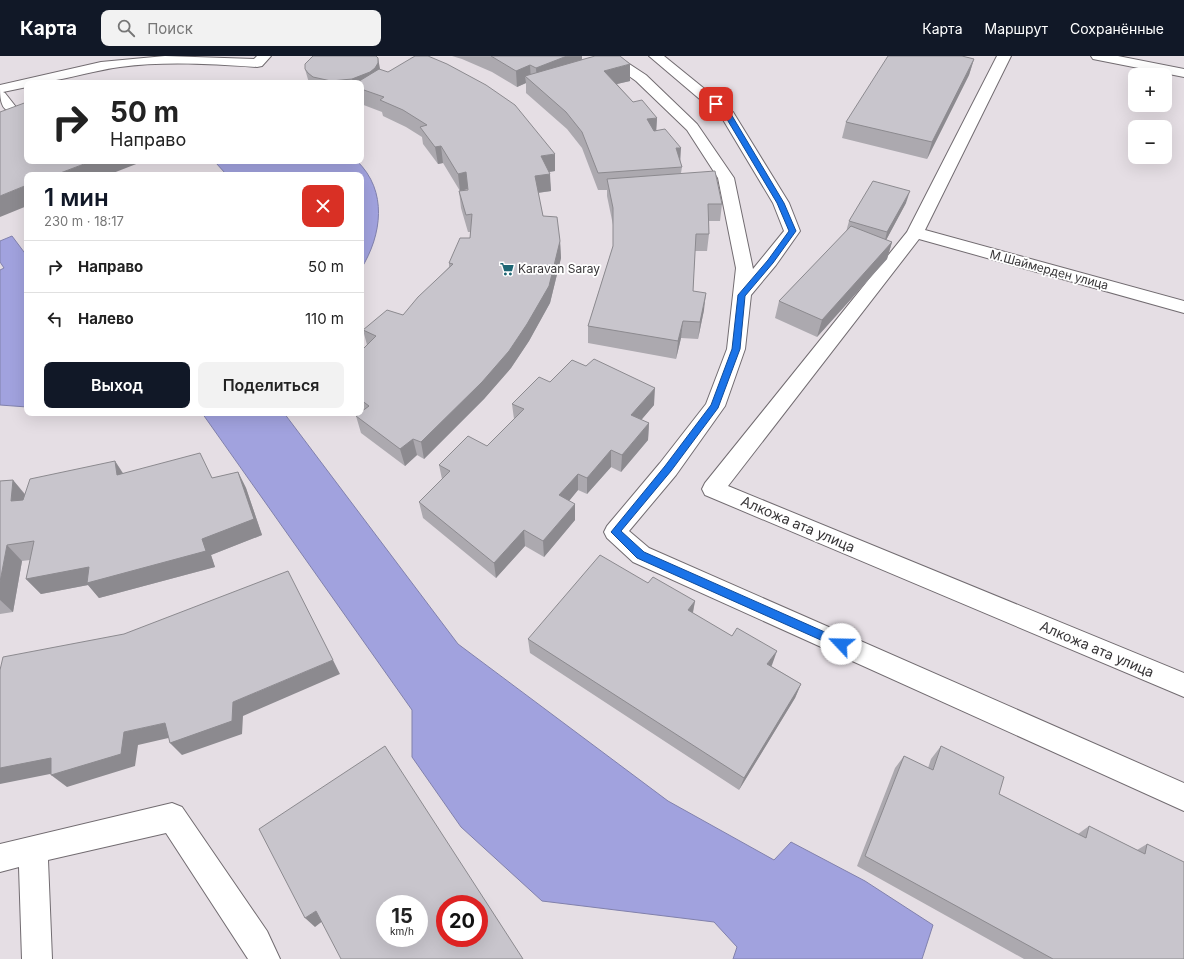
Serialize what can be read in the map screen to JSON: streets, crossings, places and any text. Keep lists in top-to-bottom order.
{
  "streets": {
    "street": ["М.Шаймерден улица", "Алкожа ата улица"]
  },
  "crossings": [
    ["М.Шаймерден улица", "Алкожа ата улица"]
  ],
  "places": {
    "supermarket": ["Karavan Saray"]
  },
  "page": {
    "header": "Карта",
    "search": "Поиск",
    "nav": ["Карта", "Маршрут", "Сохранённые"],
    "map_buttons": ["+", "−"],
    "turn": ["50 m", "Направо"],
    "heading": ["1 мин", "230 m · 18:17"],
    "list": [
      {
        "name": "Направо",
        "value": "50 m"
      },
      {
        "name": "Налево",
        "value": "110 m"
      }
    ],
    "buttons": ["Выход", "Поделиться"],
    "speed": "15 km/h",
    "limit": "20"
  }
}
